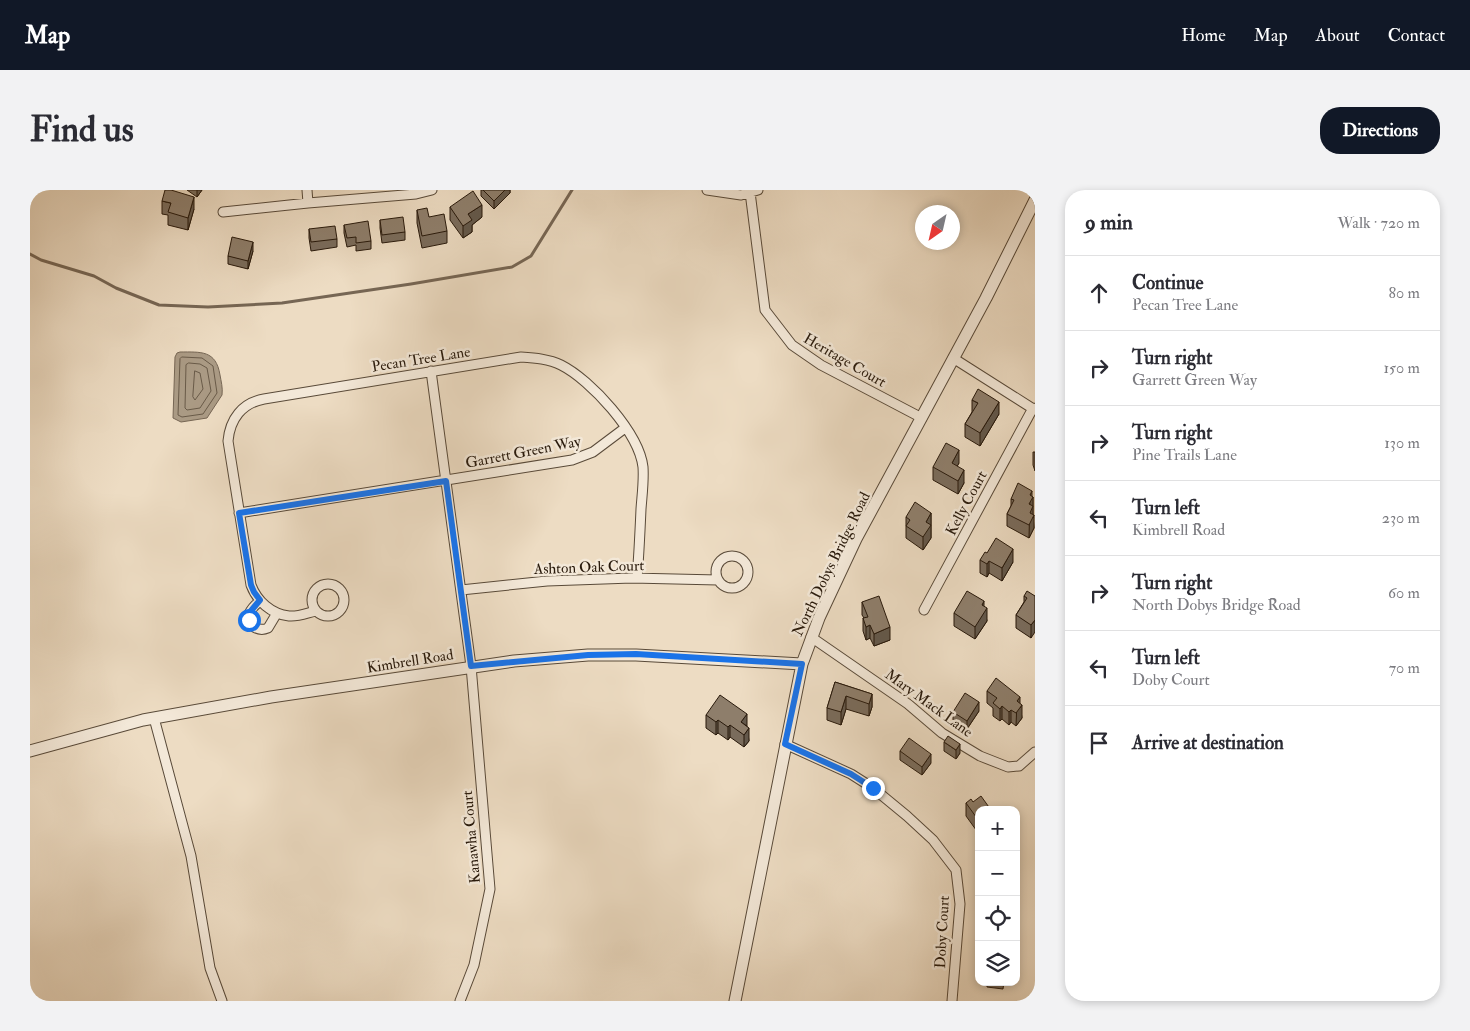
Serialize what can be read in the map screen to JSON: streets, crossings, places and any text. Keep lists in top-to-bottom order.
{
  "streets": {
    "street": [
      "Pecan Tree Lane",
      "Heritage Court",
      "Garrett Green Way",
      "Kelly Court",
      "North Dobys Bridge Road",
      "Ashton Oak Court",
      "Kimbrell Road",
      "Mary Mack Lane",
      "Kanawha Court",
      "Doby Court"
    ]
  },
  "crossings": [
    ["Pecan Tree Lane", "Garrett Green Way"],
    ["Pecan Tree Lane", "Ashton Oak Court"],
    ["Pecan Tree Lane", "Kanawha Court"],
    ["Heritage Court", "North Dobys Bridge Road"],
    ["Garrett Green Way", "Kanawha Court"],
    ["Kelly Court", "North Dobys Bridge Road"],
    ["North Dobys Bridge Road", "Kimbrell Road"],
    ["North Dobys Bridge Road", "Mary Mack Lane"],
    ["North Dobys Bridge Road", "Doby Court"],
    ["Ashton Oak Court", "Kanawha Court"],
    ["Kimbrell Road", "Kanawha Court"]
  ],
  "north": "bottom left",
  "page": {
    "header": "Map",
    "nav": [
      "Home",
      "Map",
      "About",
      "Contact"
    ],
    "buttons": "Directions",
    "title": "Find us",
    "heading": ["9 min", "Walk · 720 m"],
    "list": [
      ["Continue", "Pecan Tree Lane", "80 m"],
      ["Turn right", "Garrett Green Way", "150 m"],
      ["Turn right", "Pine Trails Lane", "130 m"],
      ["Turn left", "Kimbrell Road", "230 m"],
      ["Turn right", "North Dobys Bridge Road", "60 m"],
      ["Turn left", "Doby Court", "70 m"],
      "Arrive at destination"
    ],
    "map_buttons": ["+", "−"]
  }
}
